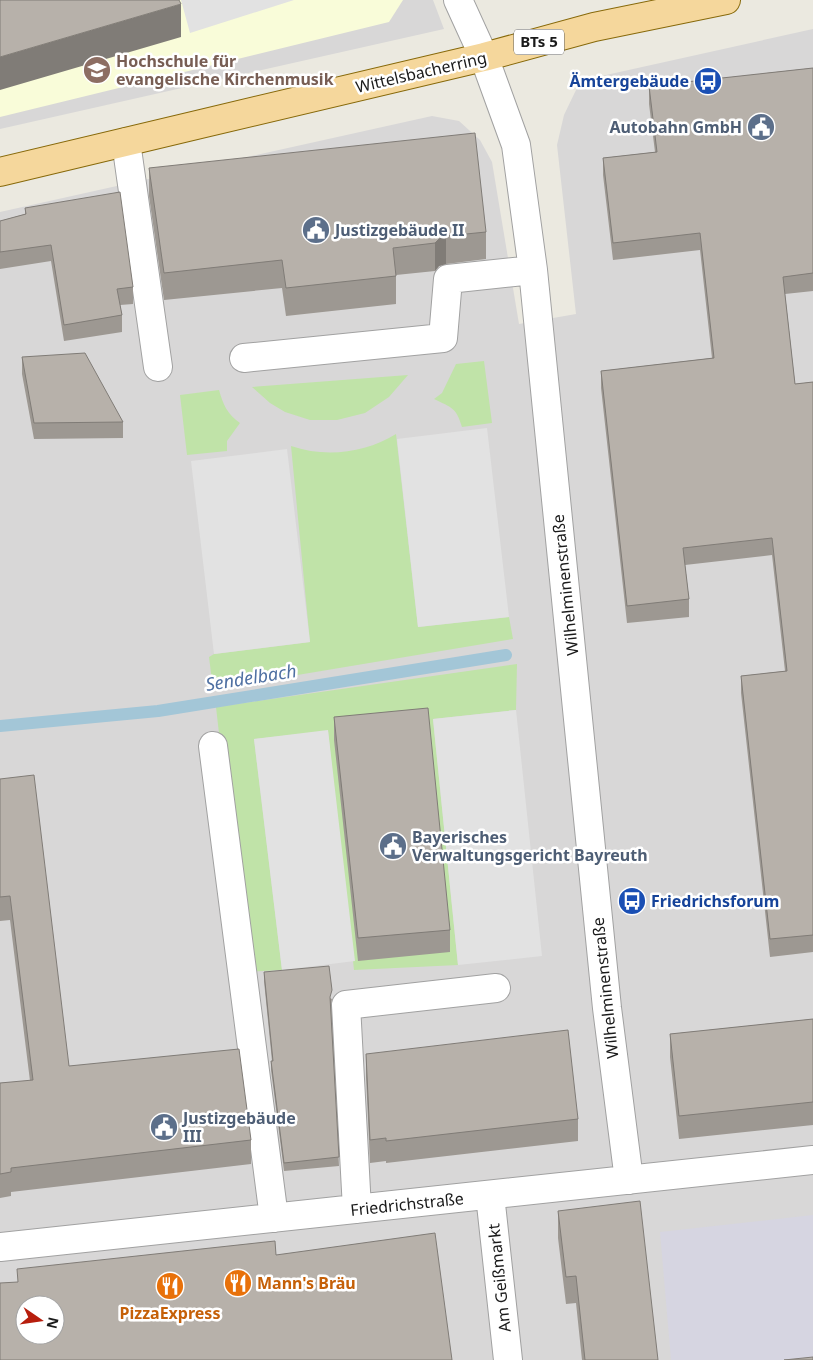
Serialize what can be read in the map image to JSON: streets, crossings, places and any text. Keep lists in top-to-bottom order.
{
  "streets": {
    "main road": ["BTs 5", "Wittelsbacherring"],
    "street": ["Wilhelminenstraße", "Friedrichstraße", "Am Geißmarkt"]
  },
  "crossings": [
    ["Wittelsbacherring", "Wilhelminenstraße"],
    ["Wilhelminenstraße", "Friedrichstraße"],
    ["Friedrichstraße", "Am Geißmarkt"]
  ],
  "water": ["Sendelbach"],
  "places": {
    "school or university": ["Hochschule für evangelische Kirchenmusik"],
    "bus stop": ["Ämtergebäude", "Friedrichsforum"],
    "public building": [
      "Autobahn GmbH",
      "Justizgebäude II",
      "Bayerisches Verwaltungsgericht Bayreuth",
      "Justizgebäude III"
    ],
    "restaurant": ["Mann's Bräu", "PizzaExpress"]
  },
  "north": "right"
}
